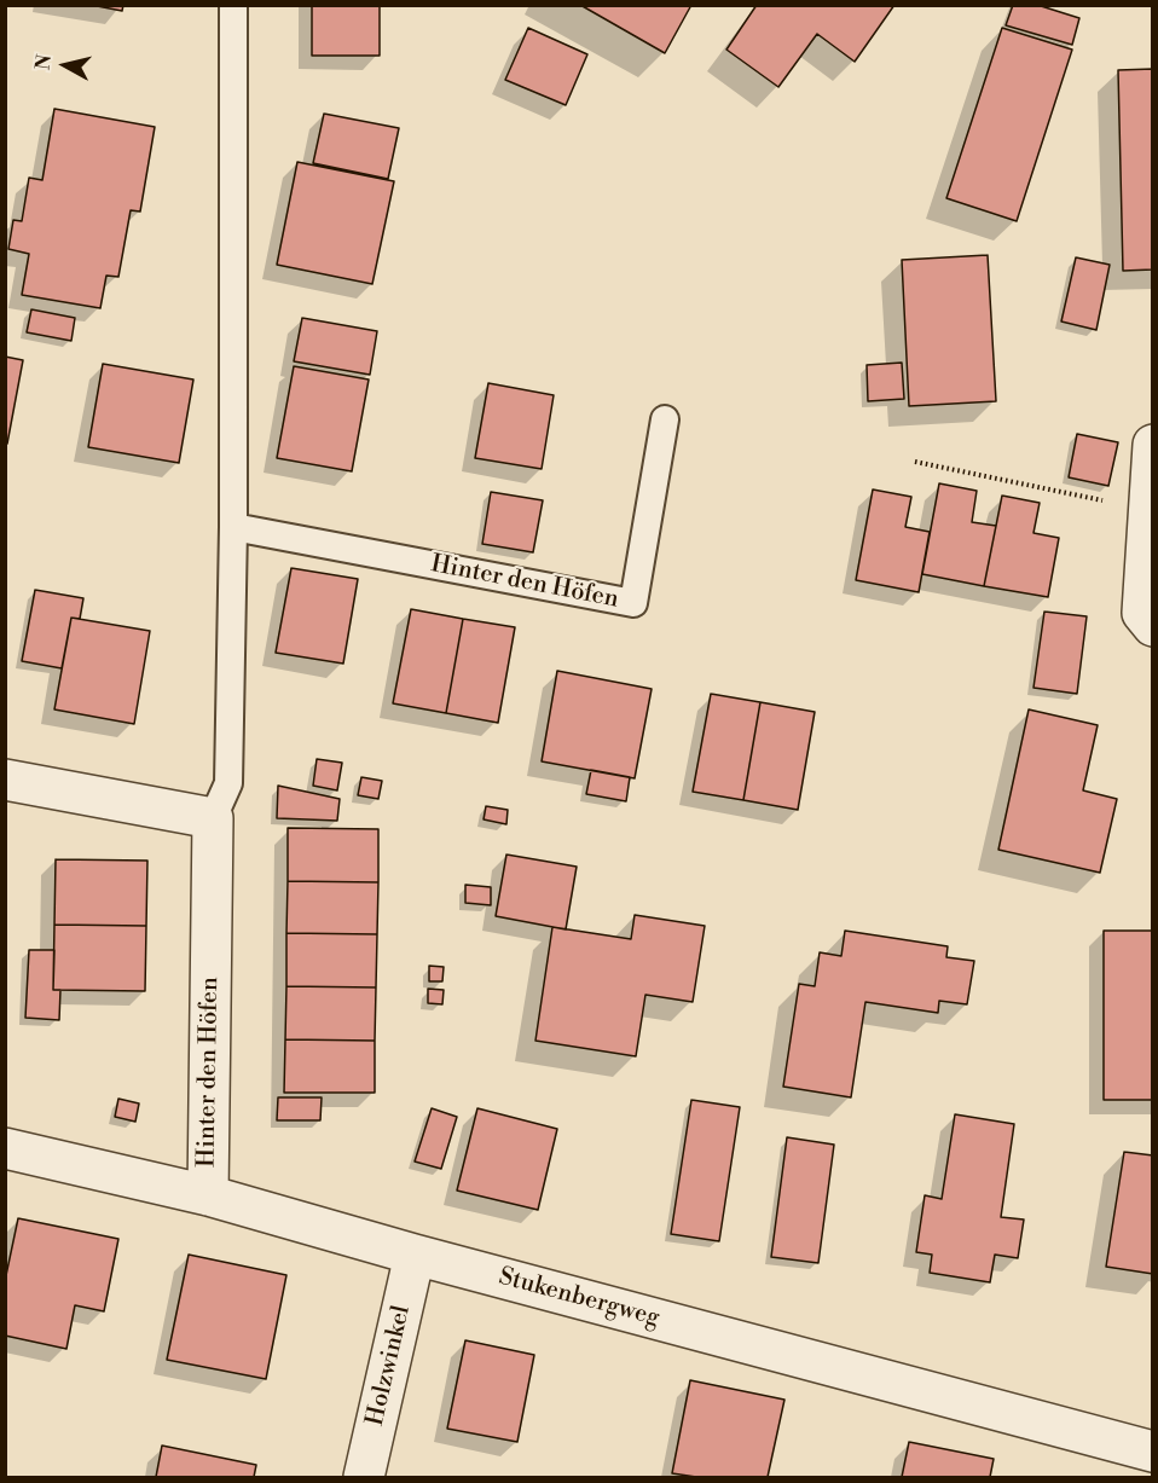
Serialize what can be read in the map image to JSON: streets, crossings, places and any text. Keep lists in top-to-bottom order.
{
  "streets": {
    "street": ["Hinter den Höfen", "Stukenbergweg", "Holzwinkel"]
  },
  "crossings": [
    ["Hinter den Höfen", "Stukenbergweg"],
    ["Stukenbergweg", "Holzwinkel"]
  ],
  "north": "left"
}
